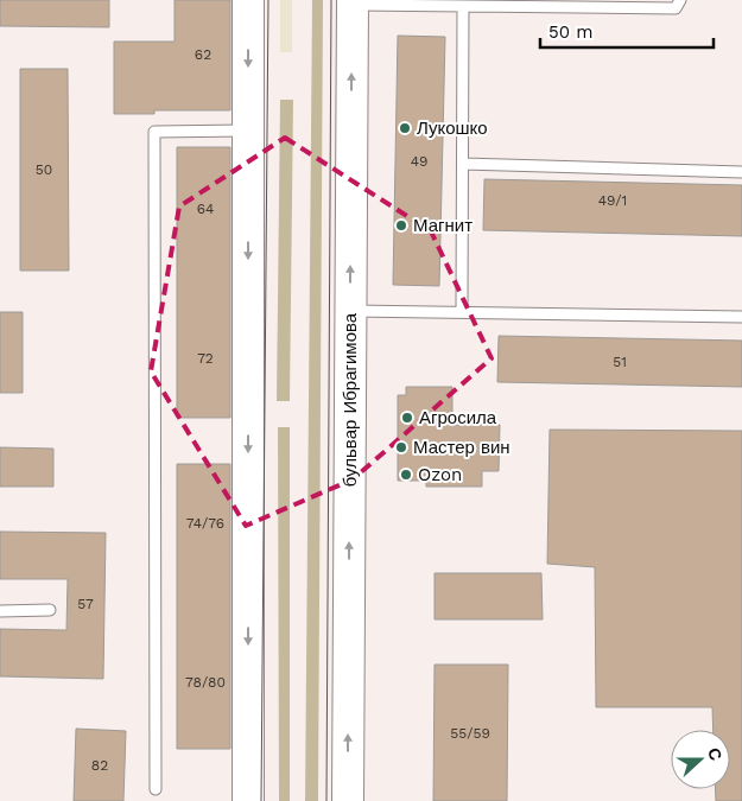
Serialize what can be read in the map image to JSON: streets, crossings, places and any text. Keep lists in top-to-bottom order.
{
  "streets": {
    "main road": ["бульвар Ибрагимова"]
  },
  "places": [
    "Лукошко",
    "Магнит",
    "Агросила",
    "Мастер вин",
    "Ozon"
  ],
  "house_numbers": [
    "62",
    "49",
    "50",
    "49/1",
    "64",
    "72",
    "51",
    "74/76",
    "57",
    "78/80",
    "55/59",
    "82"
  ],
  "scale_bar": "50 m",
  "north": "right"
}
